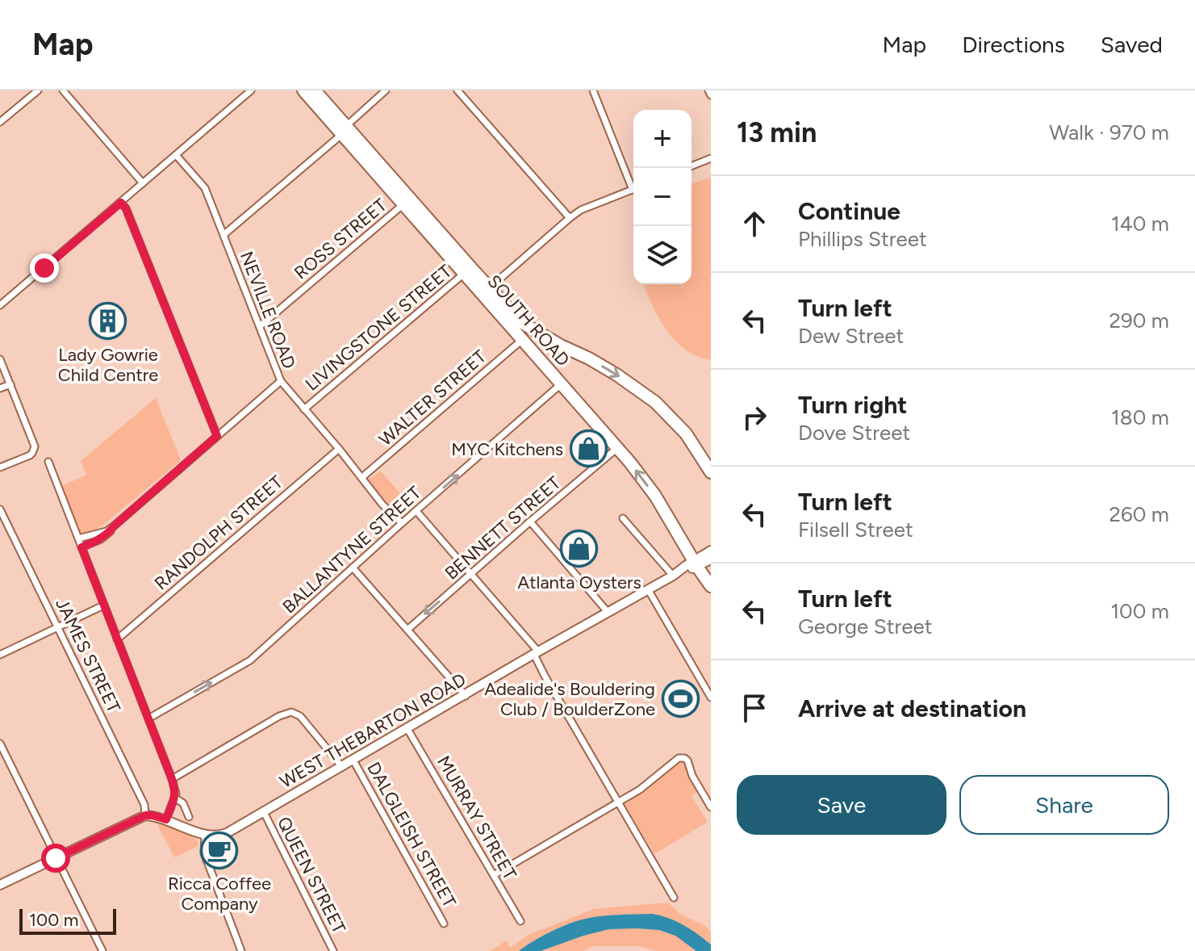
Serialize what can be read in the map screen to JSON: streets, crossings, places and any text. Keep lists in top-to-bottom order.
{
  "streets": {
    "highway": ["SOUTH ROAD"],
    "street": [
      "ROSS STREET",
      "NEVILLE ROAD",
      "LIVINGSTONE STREET",
      "WALTER STREET",
      "BENNETT STREET",
      "RANDOLPH STREET",
      "BALLANTYNE STREET",
      "JAMES STREET",
      "WEST THEBARTON ROAD",
      "MURRAY STREET",
      "DALGLEISH STREET",
      "QUEEN STREET"
    ]
  },
  "crossings": [
    ["ROSS STREET", "NEVILLE ROAD"],
    ["ROSS STREET", "SOUTH ROAD"],
    ["NEVILLE ROAD", "LIVINGSTONE STREET"],
    ["NEVILLE ROAD", "WALTER STREET"],
    ["NEVILLE ROAD", "RANDOLPH STREET"],
    ["NEVILLE ROAD", "BALLANTYNE STREET"],
    ["SOUTH ROAD", "LIVINGSTONE STREET"],
    ["SOUTH ROAD", "WALTER STREET"],
    ["SOUTH ROAD", "BENNETT STREET"],
    ["SOUTH ROAD", "BALLANTYNE STREET"],
    ["SOUTH ROAD", "WEST THEBARTON ROAD"],
    ["WEST THEBARTON ROAD", "MURRAY STREET"],
    ["WEST THEBARTON ROAD", "DALGLEISH STREET"],
    ["WEST THEBARTON ROAD", "QUEEN STREET"]
  ],
  "one_way": ["BALLANTYNE STREET"],
  "places": {
    "building": ["Lady Gowrie Child Centre"],
    "shop": ["MYC Kitchens", "Atlanta Oysters"],
    "sports": ["Adealide's Bouldering Club / BoulderZone"],
    "cafe": ["Ricca Coffee Company"]
  },
  "scale_bar": "100 m",
  "page": {
    "header": "Map",
    "nav": ["Map", "Directions", "Saved"],
    "heading": ["13 min", "Walk · 970 m"],
    "map_buttons": ["+", "−"],
    "list": [
      ["Continue", "Phillips Street", "140 m"],
      ["Turn left", "Dew Street", "290 m"],
      ["Turn right", "Dove Street", "180 m"],
      ["Turn left", "Filsell Street", "260 m"],
      ["Turn left", "George Street", "100 m"],
      "Arrive at destination"
    ],
    "buttons": ["Save", "Share"],
    "scale": "100 m"
  }
}
